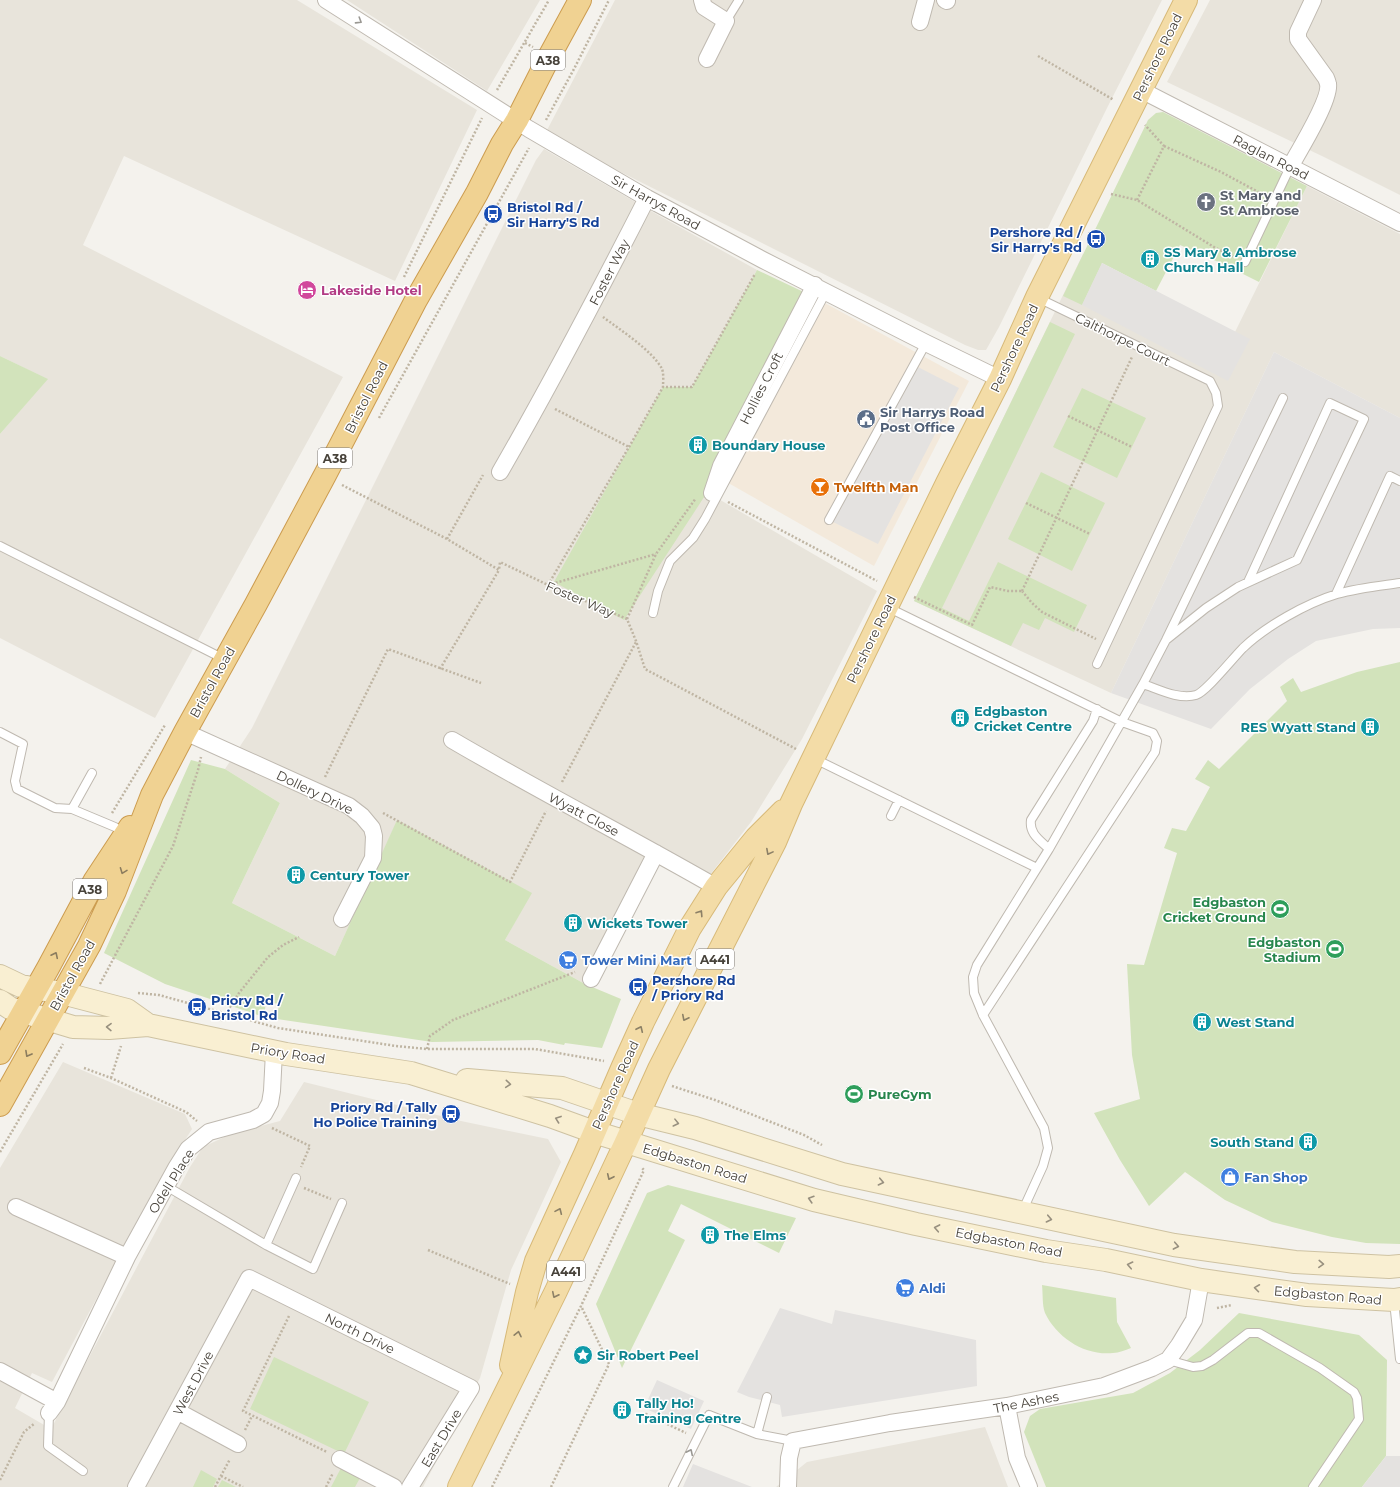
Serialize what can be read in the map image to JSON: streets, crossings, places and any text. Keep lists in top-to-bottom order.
{
  "streets": {
    "highway": ["A38", "Bristol Road"],
    "main road": [
      "Pershore Road",
      "A441",
      "Priory Road",
      "Edgbaston Road"
    ],
    "street": [
      "Raglan Road",
      "Sir Harrys Road",
      "Foster Way",
      "Hollies Croft",
      "Dollery Drive",
      "Wyatt Close",
      "Odell Place",
      "North Drive",
      "West Drive",
      "The Ashes",
      "East Drive"
    ],
    "lane": ["Calthorpe Court"]
  },
  "crossings": [
    ["Pershore Road", "Raglan Road"],
    ["Pershore Road", "Sir Harrys Road"],
    ["Pershore Road", "Foster Way"],
    ["Pershore Road", "Calthorpe Court"],
    ["Pershore Road", "Wyatt Close"],
    ["Pershore Road", "Priory Road"],
    ["Pershore Road", "Edgbaston Road"],
    ["Sir Harrys Road", "Foster Way"],
    ["Sir Harrys Road", "Hollies Croft"],
    ["Sir Harrys Road", "Bristol Road"],
    ["Bristol Road", "Dollery Drive"],
    ["Bristol Road", "Priory Road"],
    ["Priory Road", "Edgbaston Road"],
    ["Priory Road", "Odell Place"],
    ["Edgbaston Road", "The Ashes"],
    ["North Drive", "West Drive"],
    ["North Drive", "East Drive"]
  ],
  "places": {
    "church": ["St Mary and St Ambrose"],
    "bus stop": [
      "Bristol Rd / Sir Harry'S Rd",
      "Pershore Rd / Sir Harry's Rd",
      "Pershore Rd / Priory Rd",
      "Priory Rd / Bristol Rd",
      "Priory Rd / Tally Ho Police Training"
    ],
    "building": [
      "SS Mary & Ambrose Church Hall",
      "Boundary House",
      "Edgbaston Cricket Centre",
      "RES Wyatt Stand",
      "Century Tower",
      "Wickets Tower",
      "West Stand",
      "South Stand",
      "The Elms",
      "Tally Ho! Training Centre"
    ],
    "hotel": ["Lakeside Hotel"],
    "public building": ["Sir Harrys Road Post Office"],
    "bar": ["Twelfth Man"],
    "sports": ["Edgbaston Cricket Ground", "Edgbaston Stadium", "PureGym"],
    "supermarket": ["Tower Mini Mart", "Aldi"],
    "shop": ["Fan Shop"],
    "place": ["Sir Robert Peel"]
  }
}
